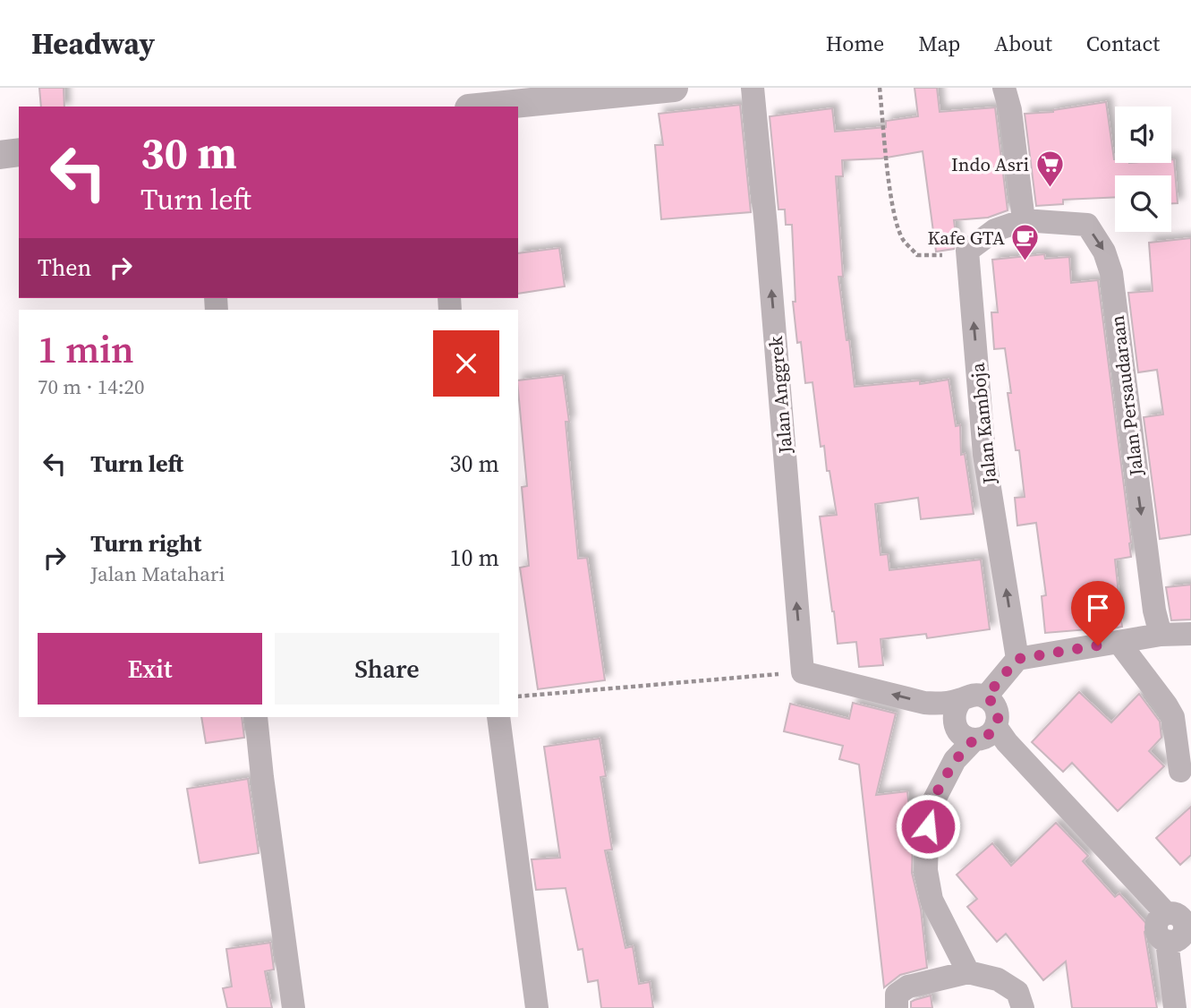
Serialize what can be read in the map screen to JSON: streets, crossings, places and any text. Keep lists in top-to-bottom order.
{
  "streets": {
    "street": ["Jalan Anggrek", "Jalan Persaudaraan", "Jalan Kamboja"]
  },
  "one_way": ["Jalan Anggrek", "Jalan Persaudaraan", "Jalan Kamboja"],
  "places": {
    "supermarket": ["Indo Asri"],
    "cafe": ["Kafe GTA"]
  },
  "page": {
    "header": "Headway",
    "nav": [
      "Home",
      "Map",
      "About",
      "Contact"
    ],
    "turn": ["30 m", "Turn left"],
    "then": "Then",
    "heading": ["1 min", "70 m · 14:20"],
    "list": [
      {
        "name": "Turn left",
        "value": "30 m"
      },
      {
        "name": "Turn right",
        "note": "Jalan Matahari",
        "value": "10 m"
      }
    ],
    "buttons": ["Exit", "Share"]
  }
}
